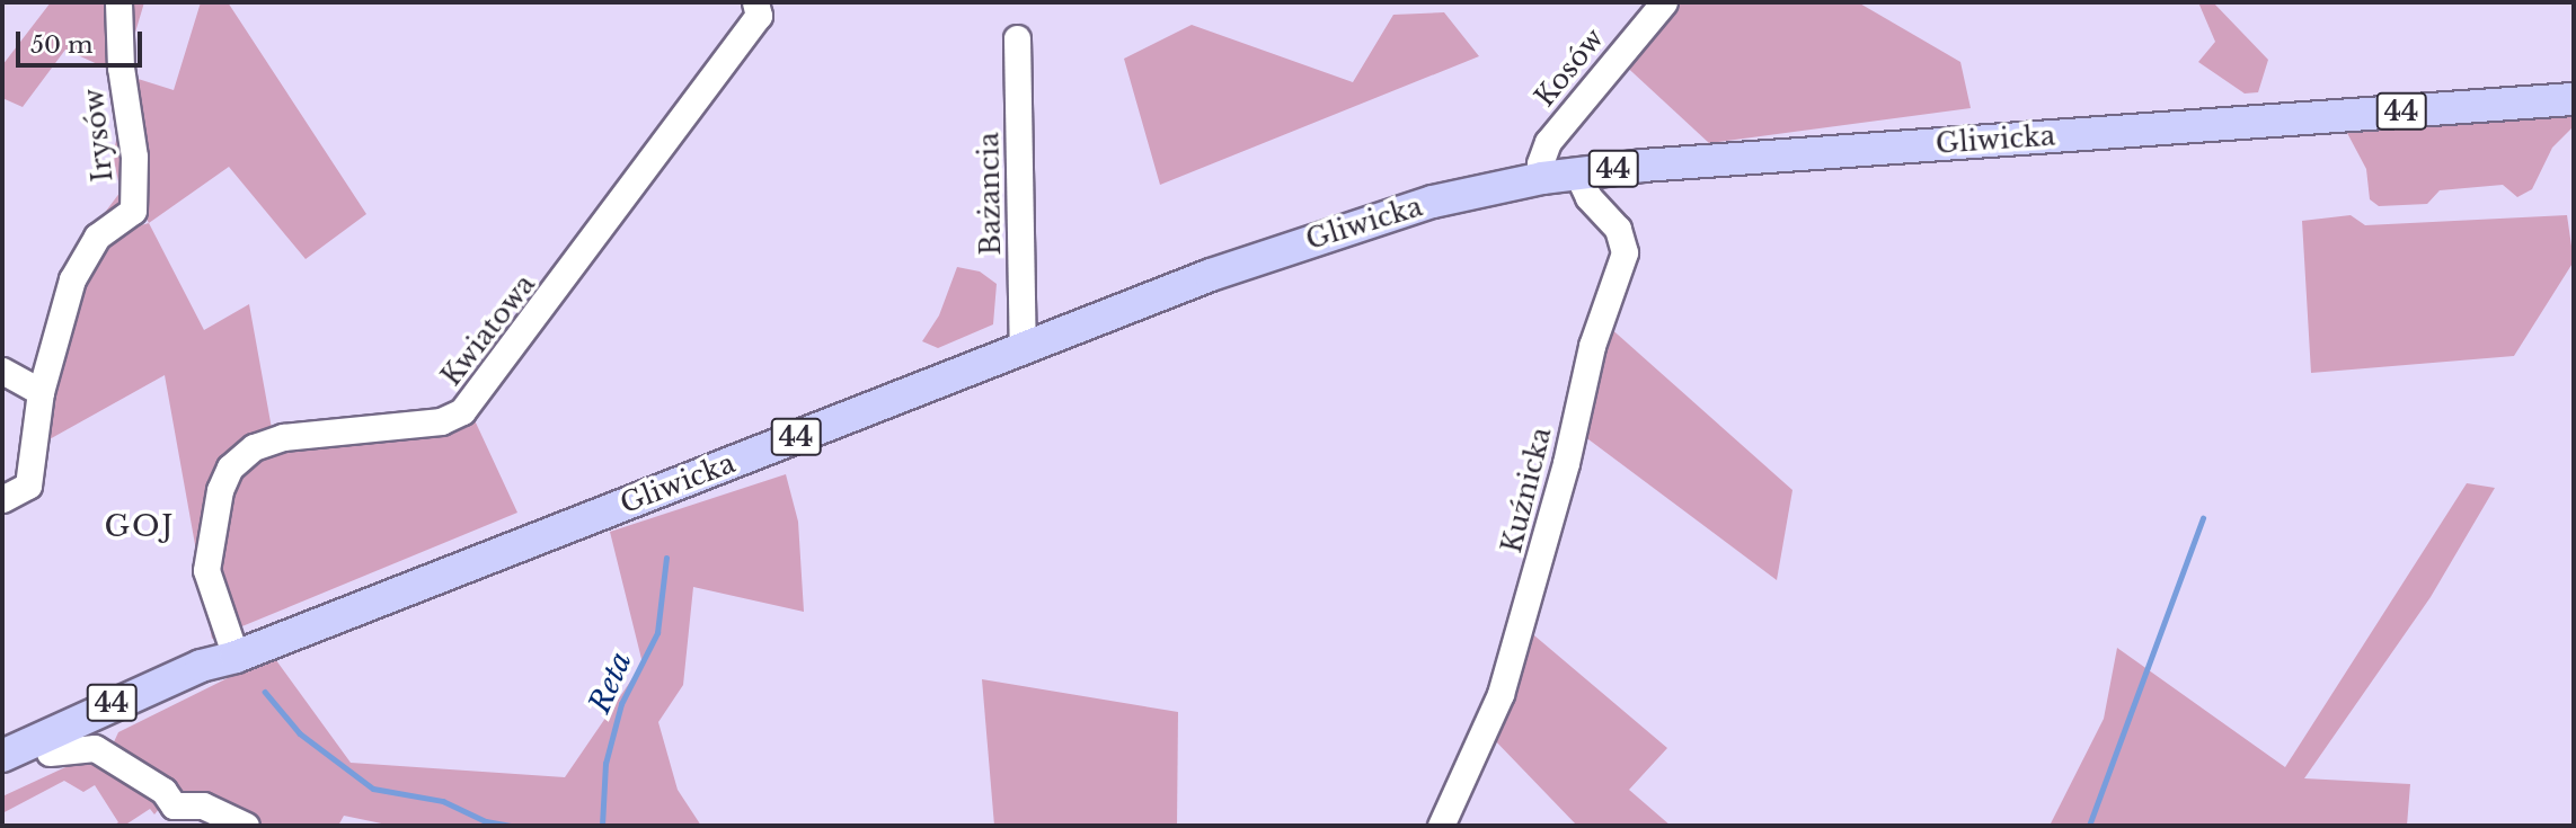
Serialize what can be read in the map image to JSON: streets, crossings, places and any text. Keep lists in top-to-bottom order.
{
  "streets": {
    "main road": ["44", "Gliwicka"],
    "street": [
      "Kosów",
      "Irysów",
      "Bażancia",
      "Kwiatowa",
      "Kuźnicka"
    ]
  },
  "crossings": [
    ["Kosów", "Gliwicka"],
    ["Gliwicka", "Bażancia"],
    ["Gliwicka", "Kwiatowa"],
    ["Gliwicka", "Kuźnicka"]
  ],
  "districts": ["GOJ"],
  "water": ["Reta"],
  "scale_bar": "50 m"
}
